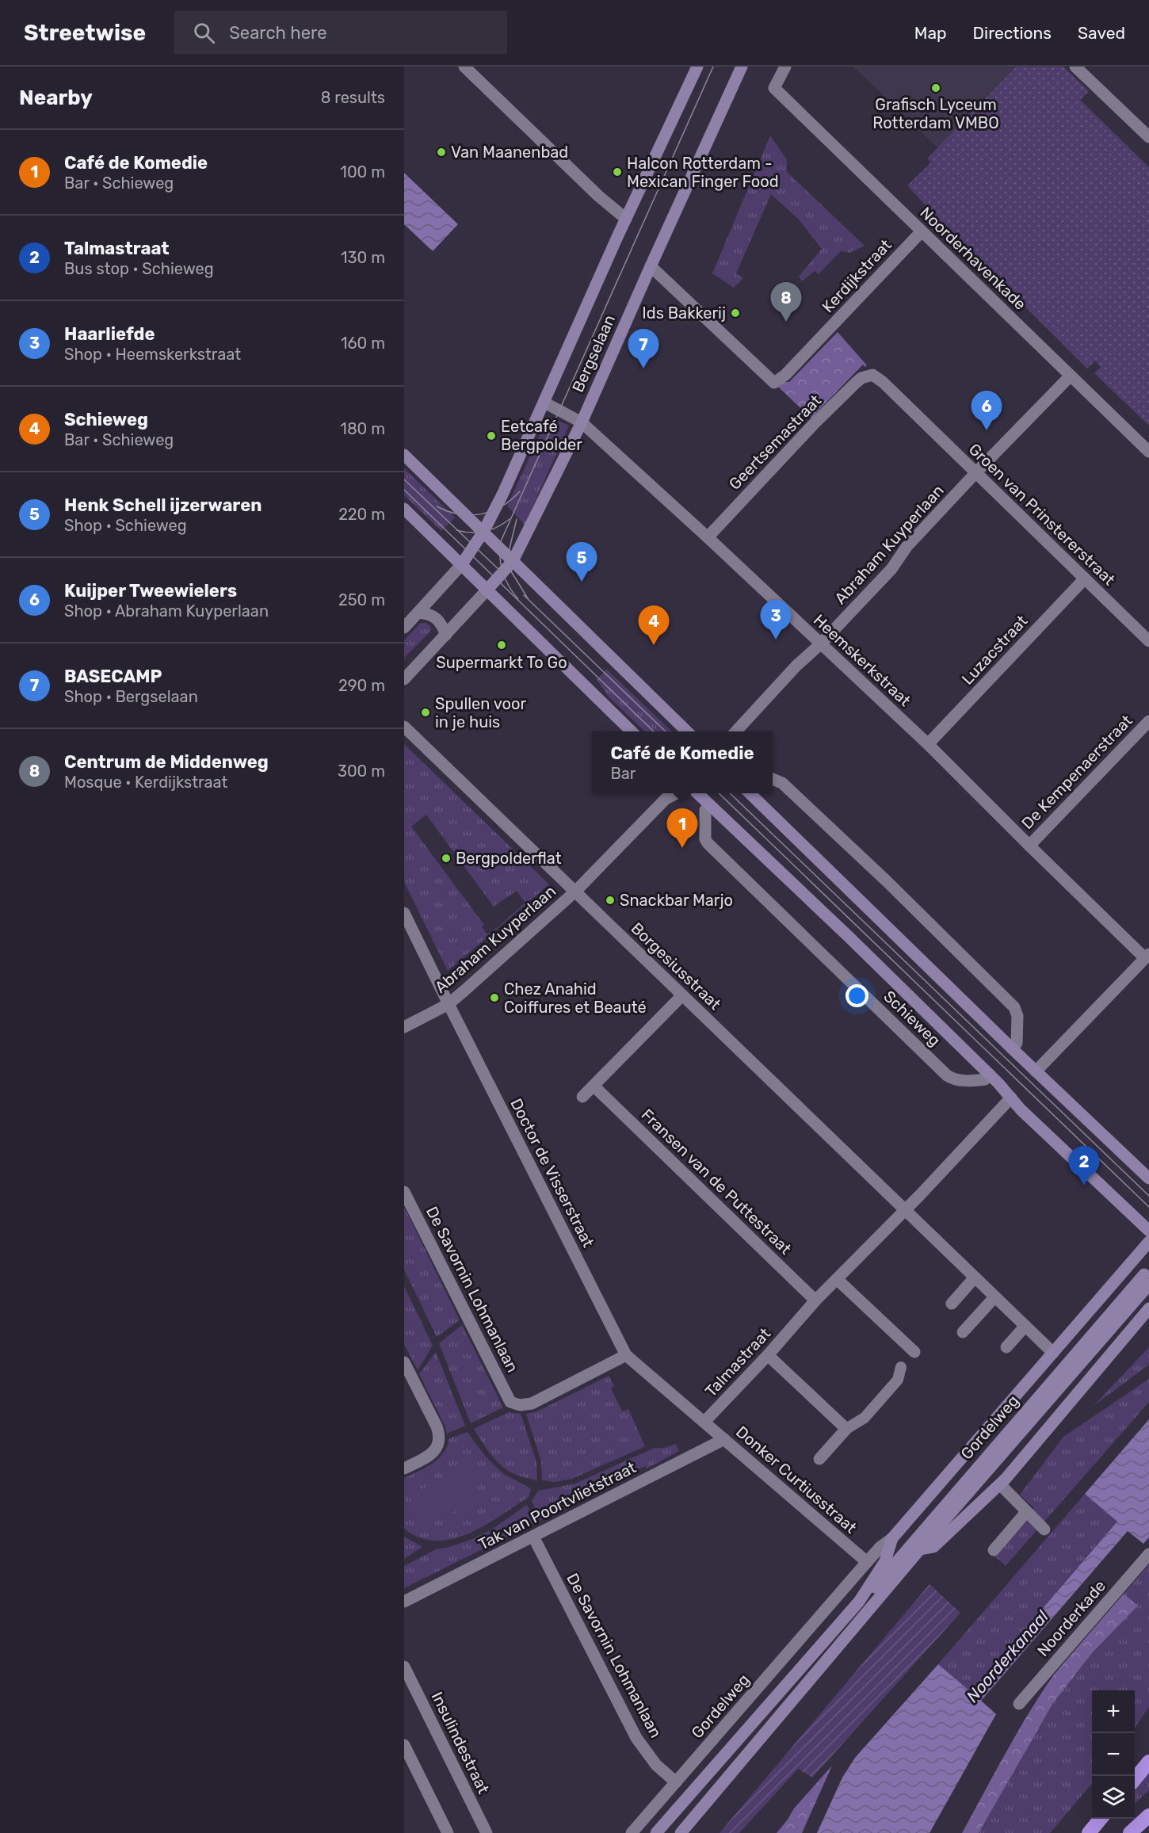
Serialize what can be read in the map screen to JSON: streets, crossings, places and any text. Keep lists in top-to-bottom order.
{
  "streets": {
    "main road": ["Bergselaan", "Schieweg", "Gordelweg"],
    "street": [
      "Noorderhavenkade",
      "Kerdijkstraat",
      "Geertsemastraat",
      "Groen van Prinstererstraat",
      "Abraham Kuyperlaan",
      "Luzacstraat",
      "Heemskerkstraat",
      "De Kempenaerstraat",
      "Borgesiusstraat",
      "Doctor de Visserstraat",
      "Fransen van de Puttestraat",
      "De Savornin Lohmanlaan",
      "Talmastraat",
      "Donker Curtiusstraat",
      "Tak van Poortvlietstraat",
      "Noorderkade",
      "Insulindestraat"
    ]
  },
  "crossings": [
    ["Noorderhavenkade", "Kerdijkstraat"],
    ["Noorderhavenkade", "Abraham Kuyperlaan"],
    ["Kerdijkstraat", "Bergselaan"],
    ["Bergselaan", "Heemskerkstraat"],
    ["Geertsemastraat", "Groen van Prinstererstraat"],
    ["Geertsemastraat", "Heemskerkstraat"],
    ["Groen van Prinstererstraat", "Abraham Kuyperlaan"],
    ["Groen van Prinstererstraat", "Luzacstraat"],
    ["Abraham Kuyperlaan", "Heemskerkstraat"],
    ["Abraham Kuyperlaan", "Borgesiusstraat"],
    ["Abraham Kuyperlaan", "Doctor de Visserstraat"],
    ["Luzacstraat", "Heemskerkstraat"],
    ["Heemskerkstraat", "De Kempenaerstraat"],
    ["Borgesiusstraat", "Talmastraat"],
    ["Borgesiusstraat", "Gordelweg"],
    ["Schieweg", "Talmastraat"],
    ["Doctor de Visserstraat", "De Savornin Lohmanlaan"],
    ["Doctor de Visserstraat", "Talmastraat"],
    ["Doctor de Visserstraat", "Donker Curtiusstraat"],
    ["Fransen van de Puttestraat", "Talmastraat"],
    ["De Savornin Lohmanlaan", "Gordelweg"],
    ["De Savornin Lohmanlaan", "Tak van Poortvlietstraat"],
    ["Talmastraat", "Donker Curtiusstraat"],
    ["Gordelweg", "Donker Curtiusstraat"],
    ["Donker Curtiusstraat", "Tak van Poortvlietstraat"]
  ],
  "water": ["Noorderkanaal"],
  "places": [
    "Grafisch Lyceum Rotterdam VMBO",
    "Van Maanenbad",
    "Halcon Rotterdam - Mexican Finger Food",
    "Ids Bakkerij",
    "Eetcafé Bergpolder",
    "Supermarkt To Go",
    "Spullen voor in je huis",
    "Bergpolderflat",
    "Snackbar Marjo",
    "Chez Anahid Coiffures et Beauté"
  ],
  "page": {
    "header": "Streetwise",
    "search": "Search here",
    "nav": ["Map", "Directions", "Saved"],
    "heading": ["Nearby", "8 results"],
    "list": [
      {
        "mark": "1",
        "name": "Café de Komedie",
        "note": "Bar · Schieweg",
        "value": "100 m"
      },
      {
        "mark": "2",
        "name": "Talmastraat",
        "note": "Bus stop · Schieweg",
        "value": "130 m"
      },
      {
        "mark": "3",
        "name": "Haarliefde",
        "note": "Shop · Heemskerkstraat",
        "value": "160 m"
      },
      {
        "mark": "4",
        "name": "Schieweg",
        "note": "Bar · Schieweg",
        "value": "180 m"
      },
      {
        "mark": "5",
        "name": "Henk Schell ijzerwaren",
        "note": "Shop · Schieweg",
        "value": "220 m"
      },
      {
        "mark": "6",
        "name": "Kuijper Tweewielers",
        "note": "Shop · Abraham Kuyperlaan",
        "value": "250 m"
      },
      {
        "mark": "7",
        "name": "BASECAMP",
        "note": "Shop · Bergselaan",
        "value": "290 m"
      },
      {
        "mark": "8",
        "name": "Centrum de Middenweg",
        "note": "Mosque · Kerdijkstraat",
        "value": "300 m"
      }
    ],
    "pins": [
      "8",
      "7",
      "6",
      "5",
      "3",
      "4",
      "1",
      "2"
    ],
    "popup": ["Café de Komedie", "Bar"],
    "map_buttons": ["+", "−"]
  }
}
